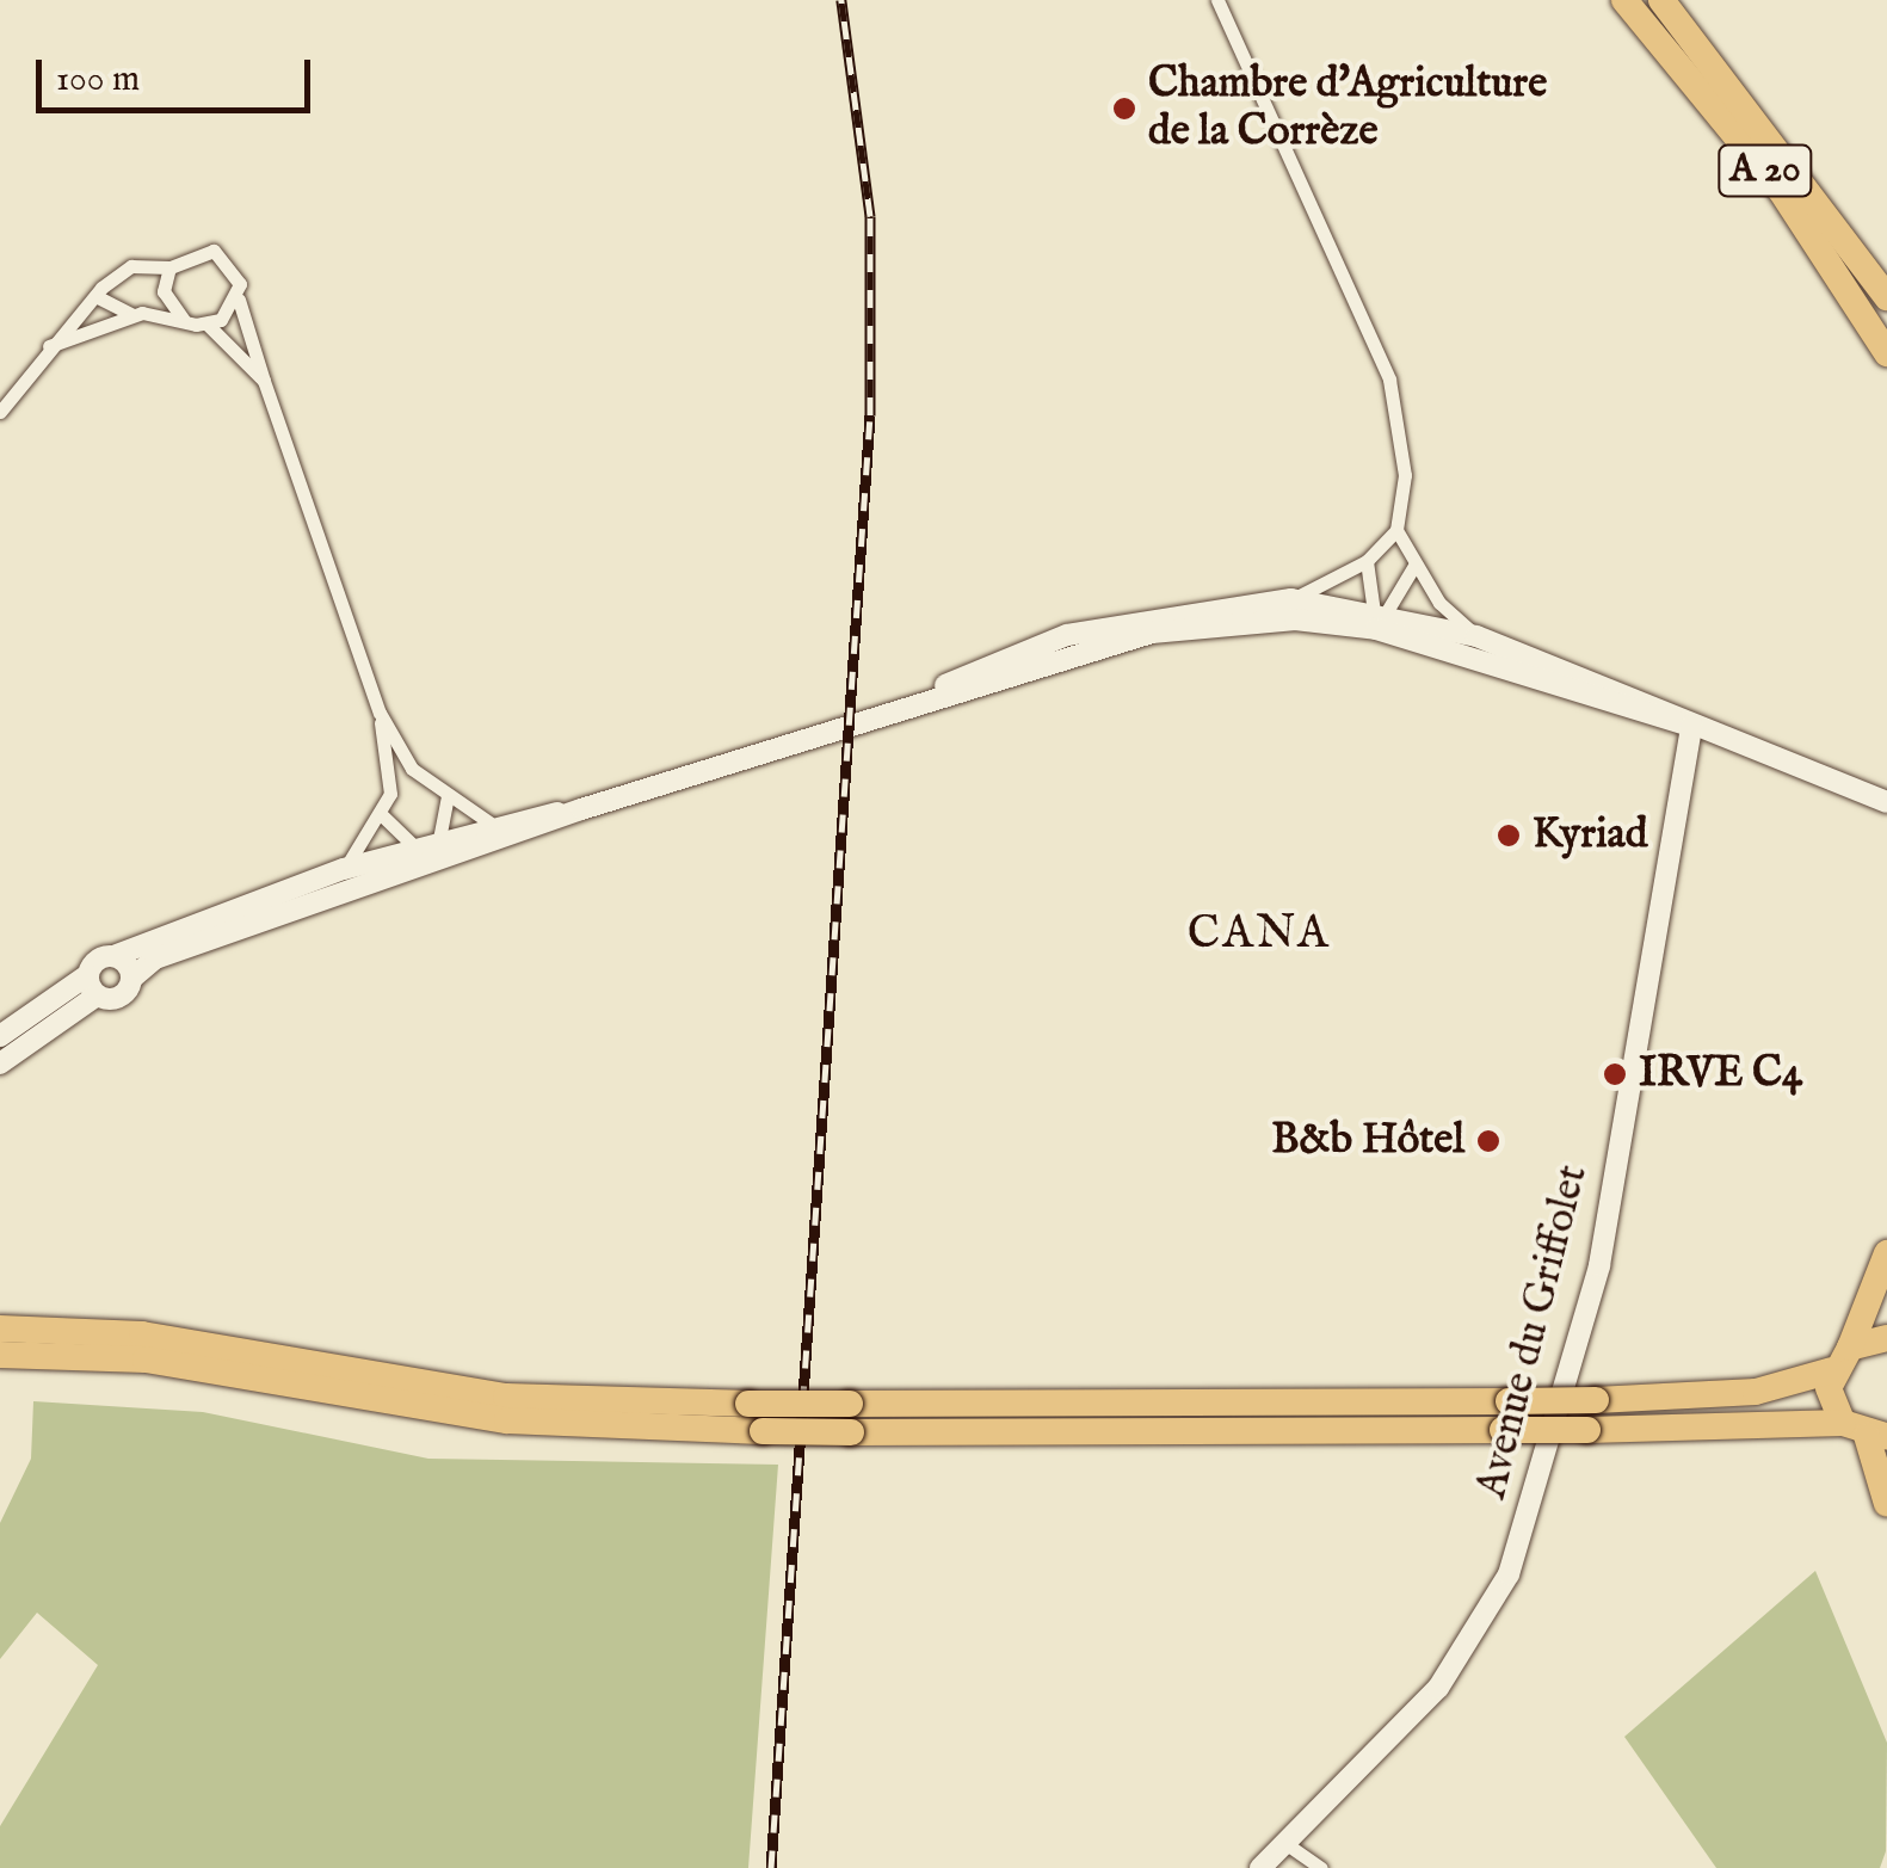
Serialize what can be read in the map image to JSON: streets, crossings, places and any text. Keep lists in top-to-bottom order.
{
  "streets": {
    "highway": ["A 20"],
    "street": ["Avenue du Griffolet"]
  },
  "districts": ["CANA"],
  "places": [
    "Chambre d'Agriculture de la Corrèze",
    "Kyriad",
    "IRVE C4",
    "B&b Hôtel"
  ],
  "scale_bar": "100 m"
}
